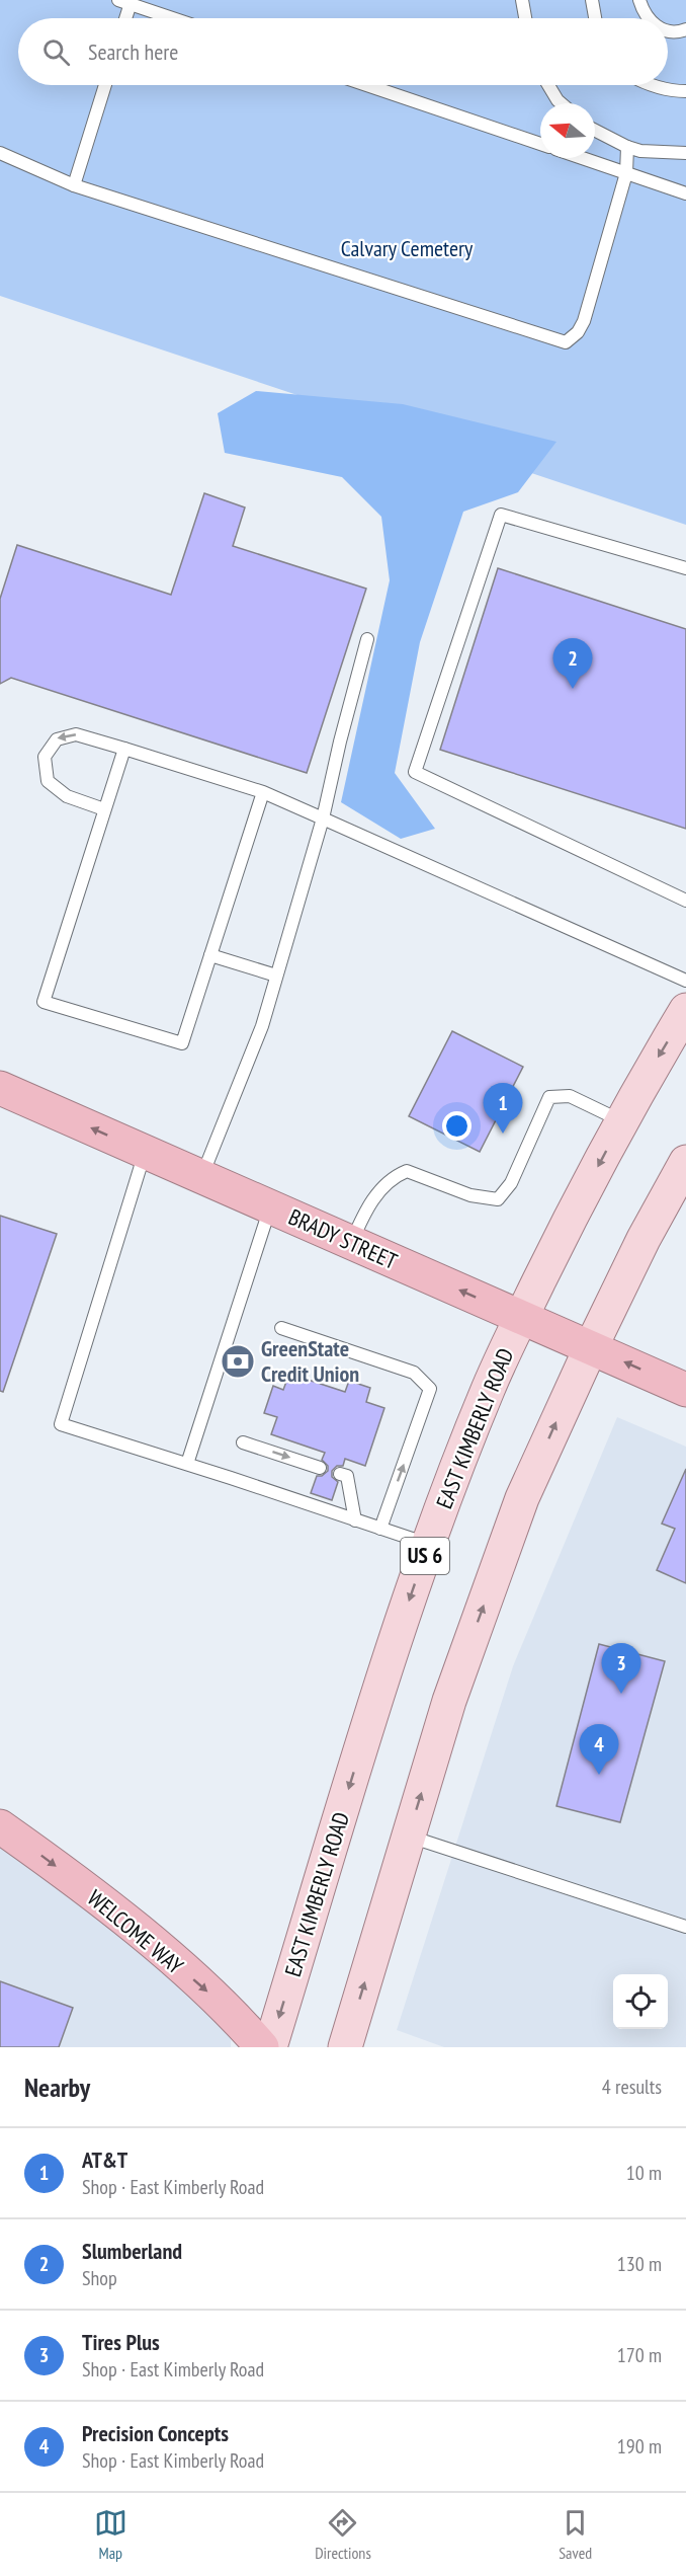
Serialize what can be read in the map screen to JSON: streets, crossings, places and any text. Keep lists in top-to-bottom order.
{
  "streets": {
    "highway": ["BRADY STREET", "WELCOME WAY"],
    "main road": ["EAST KIMBERLY ROAD", "US 6"]
  },
  "crossings": [
    ["BRADY STREET", "EAST KIMBERLY ROAD"]
  ],
  "one_way": ["BRADY STREET", "WELCOME WAY"],
  "parks": ["Calvary Cemetery"],
  "places": {
    "bank": ["GreenState Credit Union"]
  },
  "north": "left",
  "page": {
    "search": "Search here",
    "pins": [
      "2",
      "1",
      "3",
      "4"
    ],
    "heading": ["Nearby", "4 results"],
    "list": [
      {
        "mark": "1",
        "name": "AT&T",
        "note": "Shop · East Kimberly Road",
        "value": "10 m"
      },
      {
        "mark": "2",
        "name": "Slumberland",
        "note": "Shop",
        "value": "130 m"
      },
      {
        "mark": "3",
        "name": "Tires Plus",
        "note": "Shop · East Kimberly Road",
        "value": "170 m"
      },
      {
        "mark": "4",
        "name": "Precision Concepts",
        "note": "Shop · East Kimberly Road",
        "value": "190 m"
      }
    ],
    "nav": ["Map", "Directions", "Saved"]
  }
}
